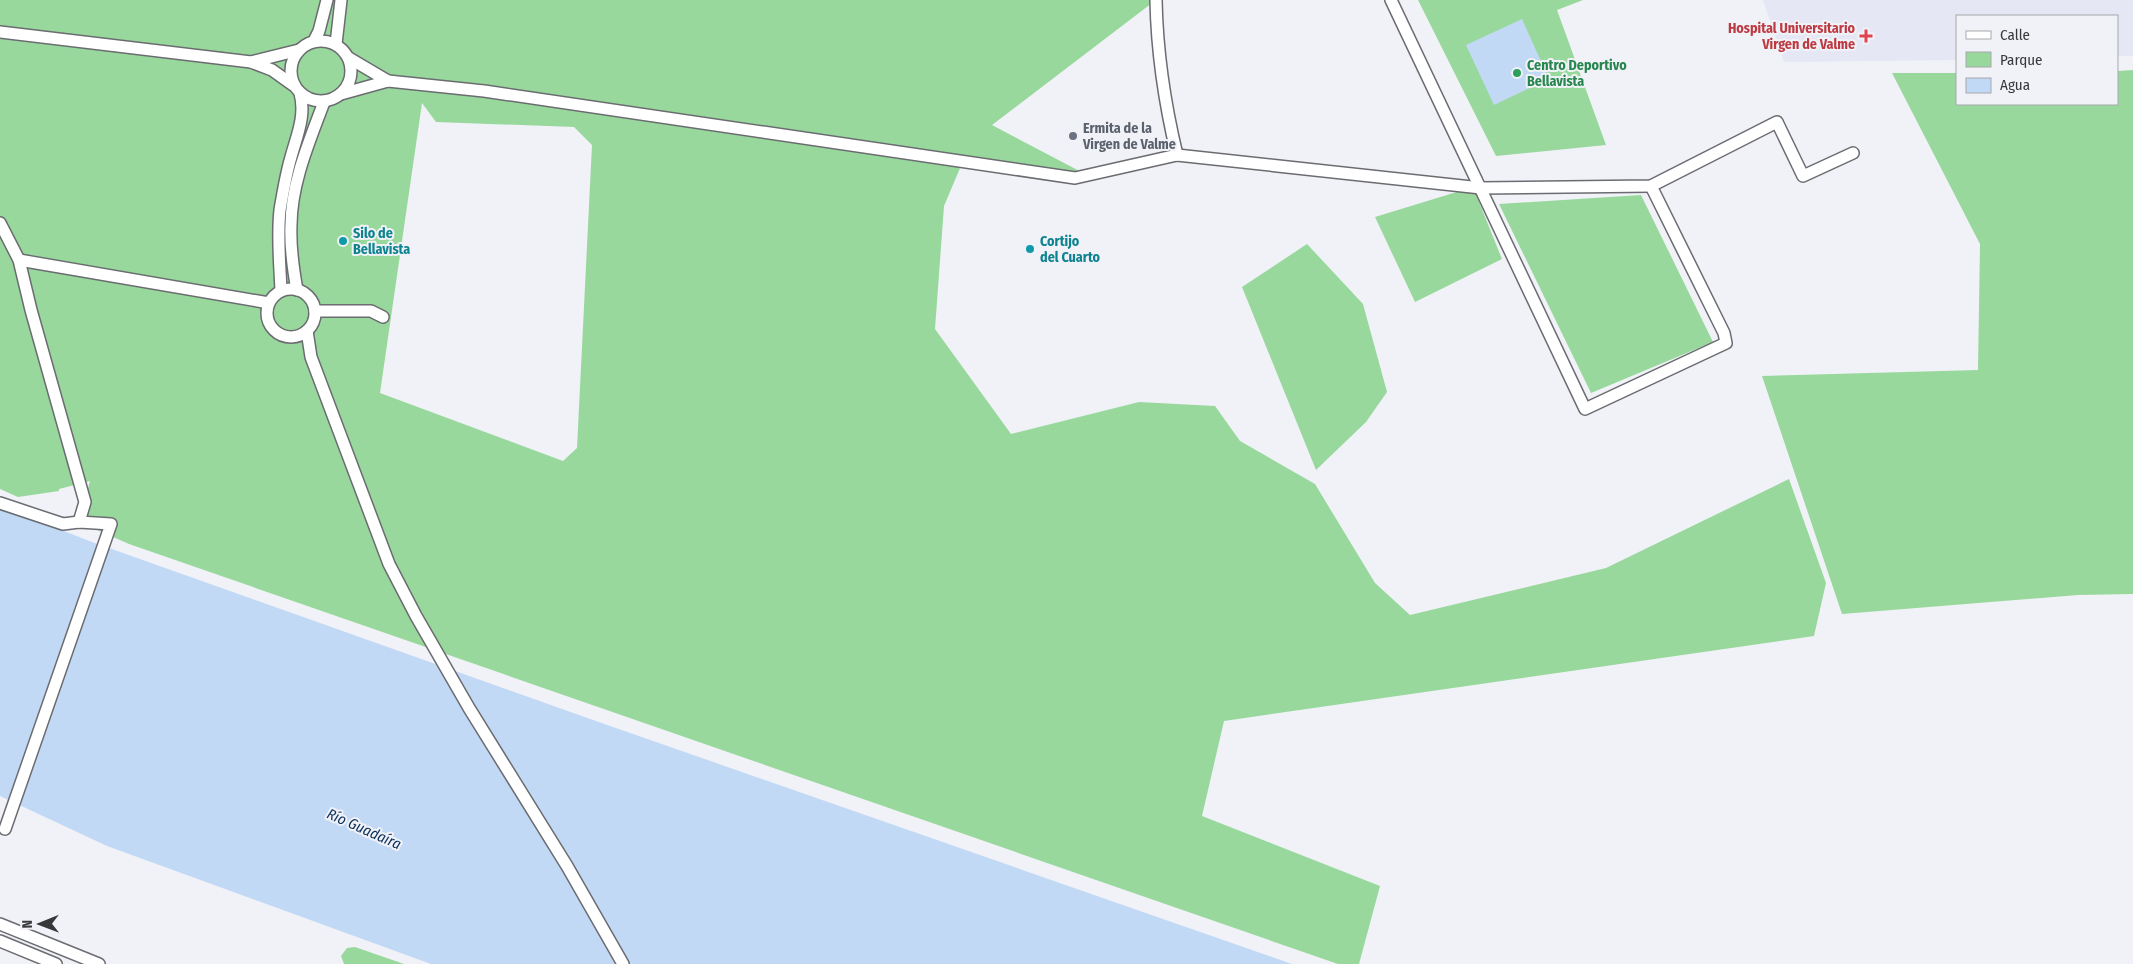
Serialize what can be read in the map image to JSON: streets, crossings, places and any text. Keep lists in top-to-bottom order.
{
  "water": ["Río Guadaíra"],
  "places": {
    "health": ["Hospital Universitario Virgen de Valme"],
    "other": [
      "Centro Deportivo Bellavista",
      "Ermita de la Virgen de Valme",
      "Silo de Bellavista",
      "Cortijo del Cuarto"
    ]
  },
  "legend": ["Calle", "Parque", "Agua"],
  "north": "left"
}
